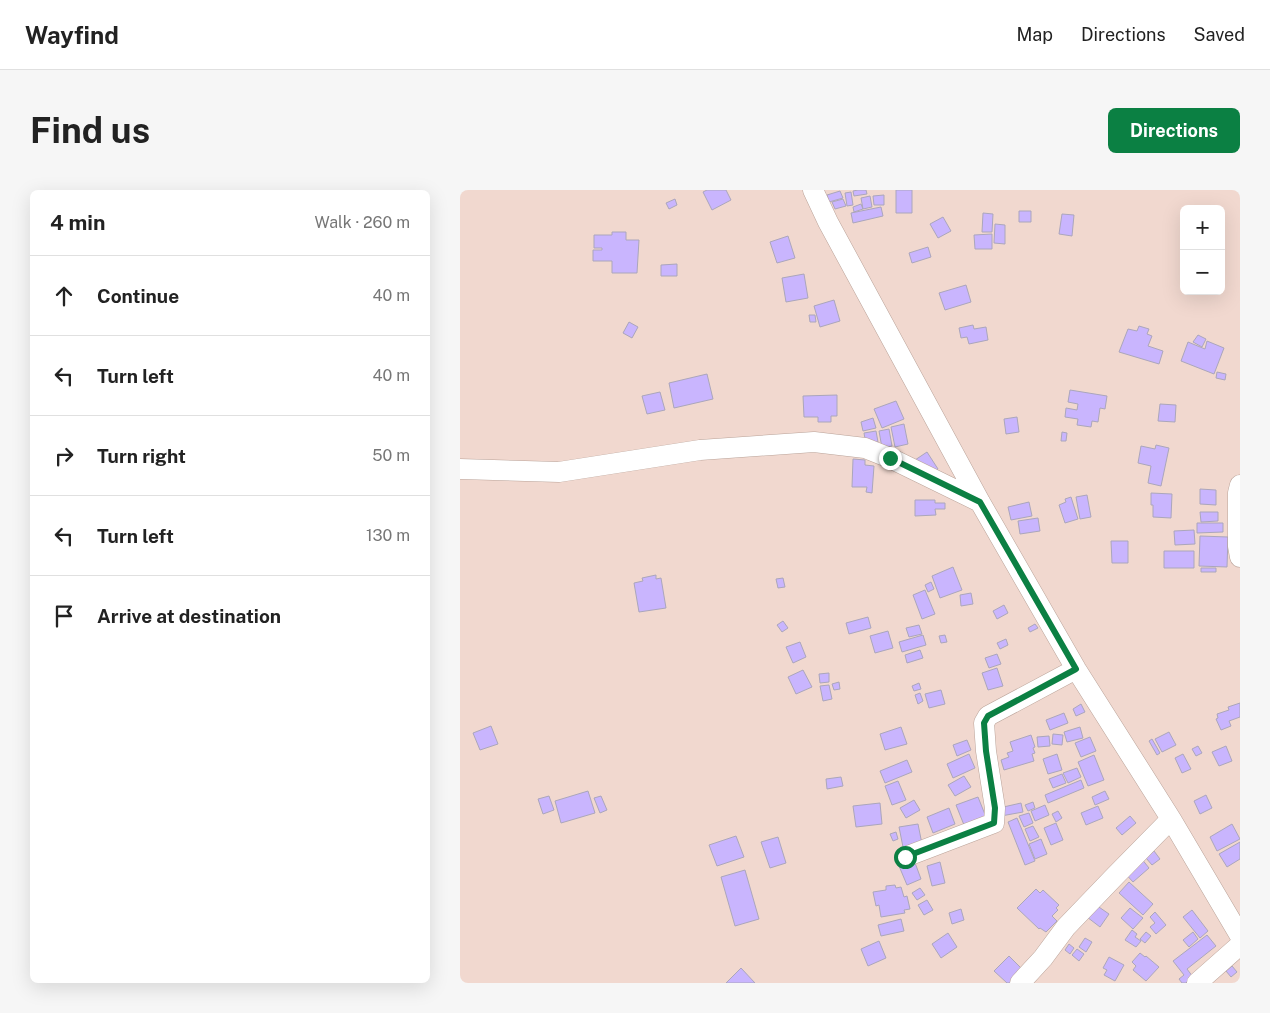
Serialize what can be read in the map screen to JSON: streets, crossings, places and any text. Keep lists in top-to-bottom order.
{
  "page": {
    "header": "Wayfind",
    "nav": ["Map", "Directions", "Saved"],
    "buttons": "Directions",
    "title": "Find us",
    "heading": ["4 min", "Walk · 260 m"],
    "map_buttons": ["+", "−"],
    "list": [
      ["Continue", "40 m"],
      ["Turn left", "40 m"],
      ["Turn right", "50 m"],
      ["Turn left", "130 m"],
      "Arrive at destination"
    ]
  }
}
